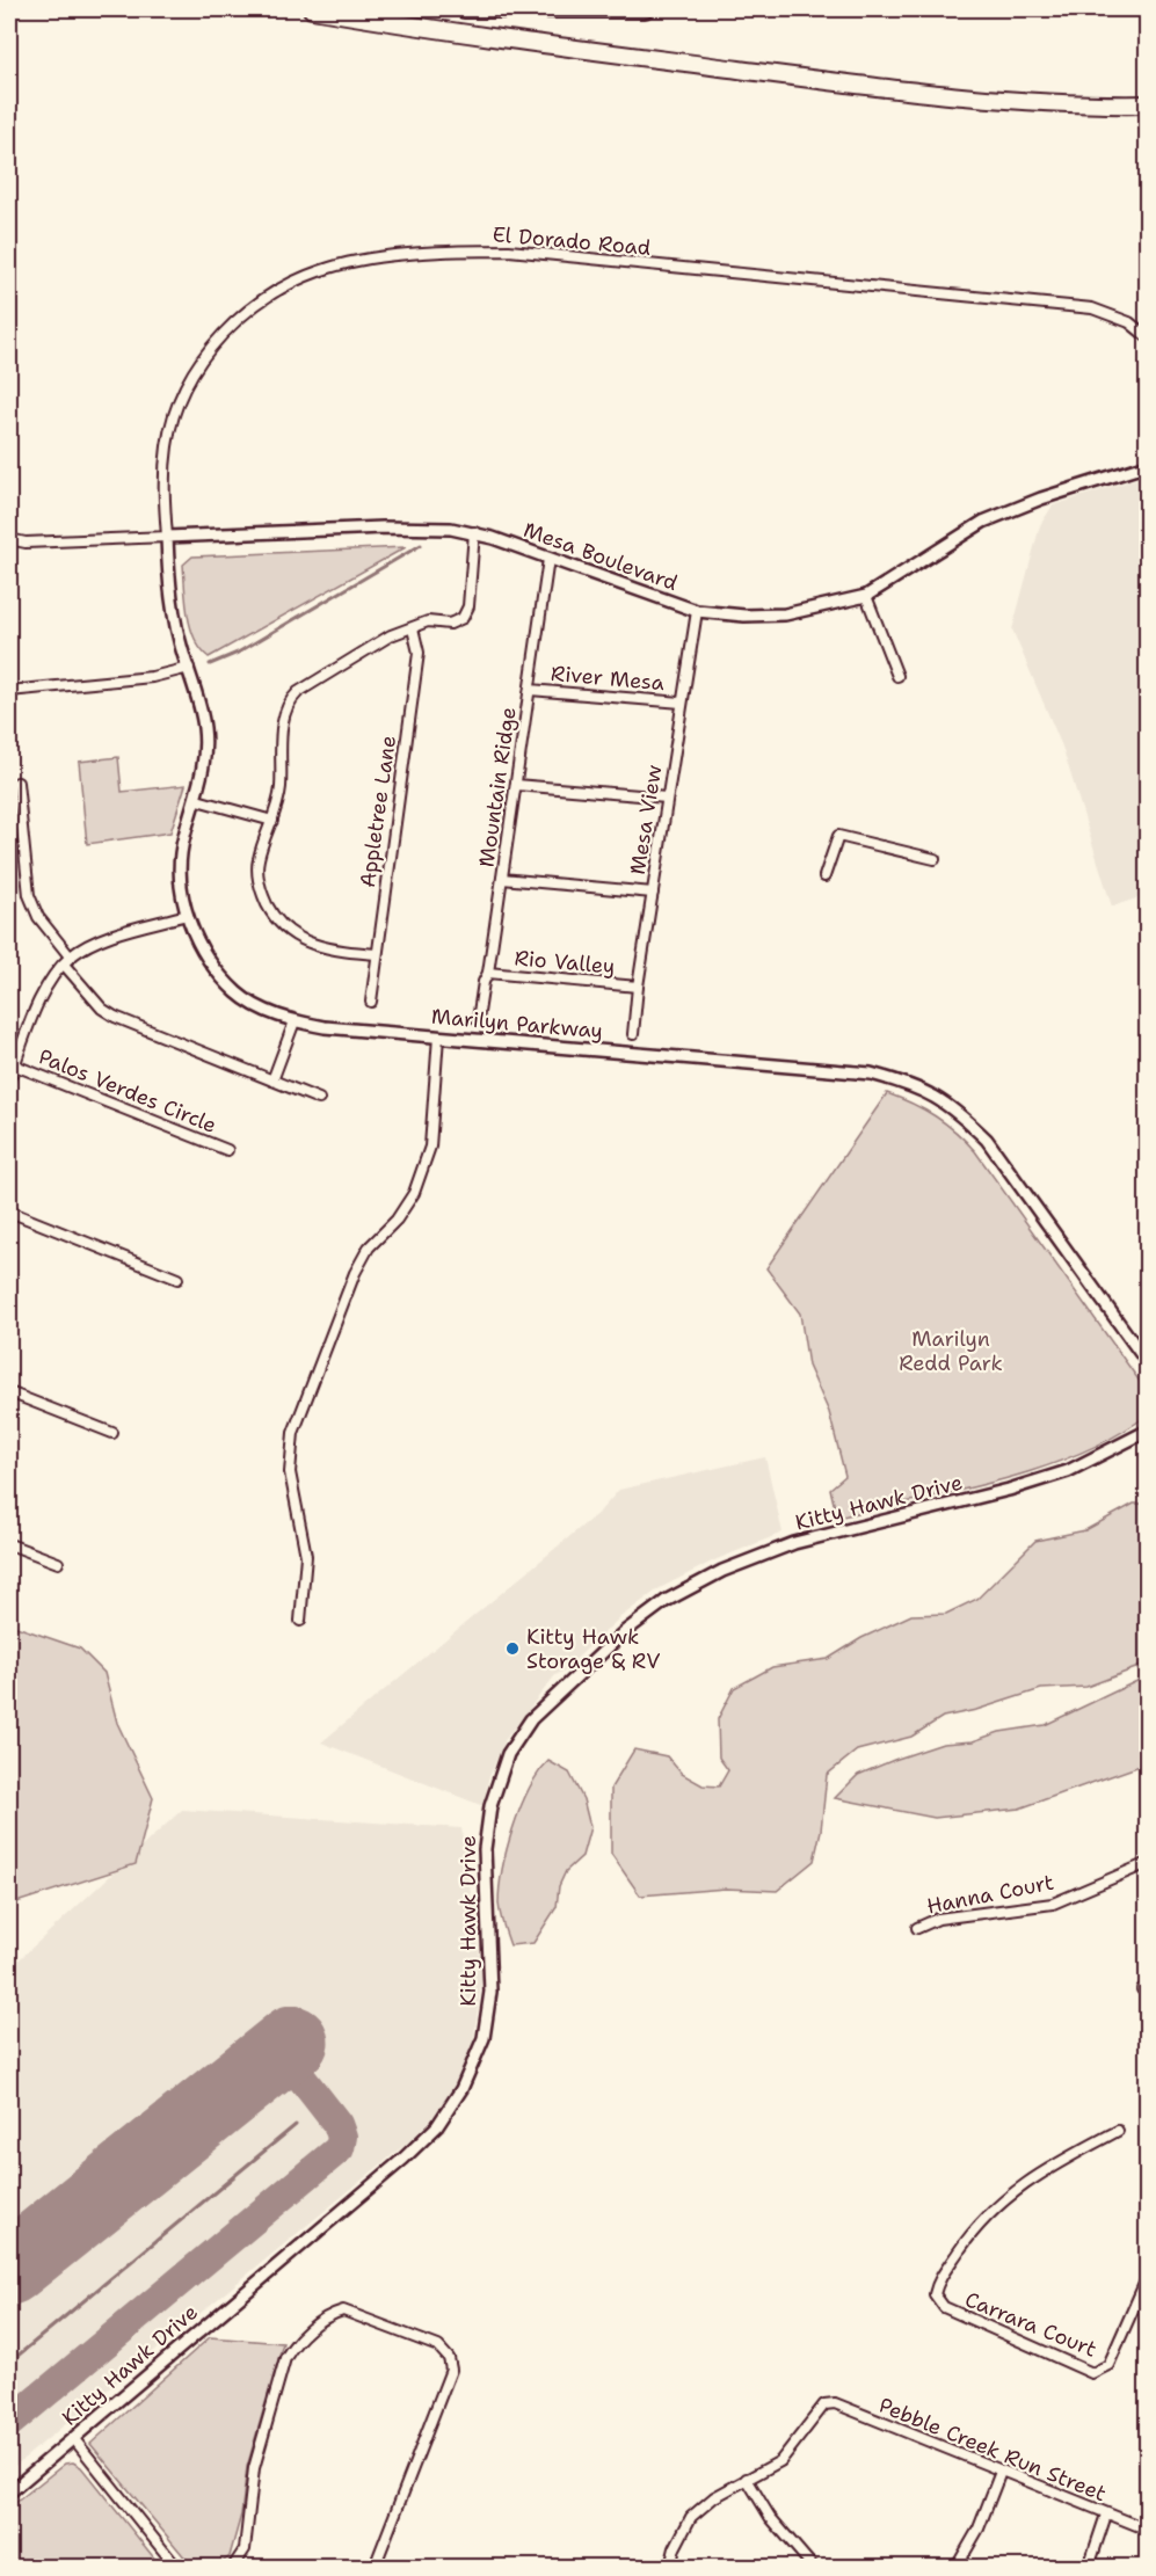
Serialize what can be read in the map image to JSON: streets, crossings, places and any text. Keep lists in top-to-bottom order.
{
  "streets": {
    "street": [
      "El Dorado Road",
      "Mesa Boulevard",
      "River Mesa",
      "Mountain Ridge",
      "Appletree Lane",
      "Mesa View",
      "Rio Valley",
      "Marilyn Parkway",
      "Palos Verdes Circle",
      "Kitty Hawk Drive",
      "Hanna Court",
      "Carrara Court",
      "Pebble Creek Run Street"
    ]
  },
  "crossings": [
    ["El Dorado Road", "Mesa Boulevard"],
    ["El Dorado Road", "Marilyn Parkway"],
    ["Mesa Boulevard", "Mountain Ridge"],
    ["Mesa Boulevard", "Mesa View"],
    ["Mesa Boulevard", "Marilyn Parkway"],
    ["River Mesa", "Mountain Ridge"],
    ["River Mesa", "Mesa View"],
    ["Mountain Ridge", "Rio Valley"],
    ["Mesa View", "Rio Valley"]
  ],
  "parks": ["Marilyn Redd Park"],
  "places": ["Kitty Hawk Storage & RV"]
}
